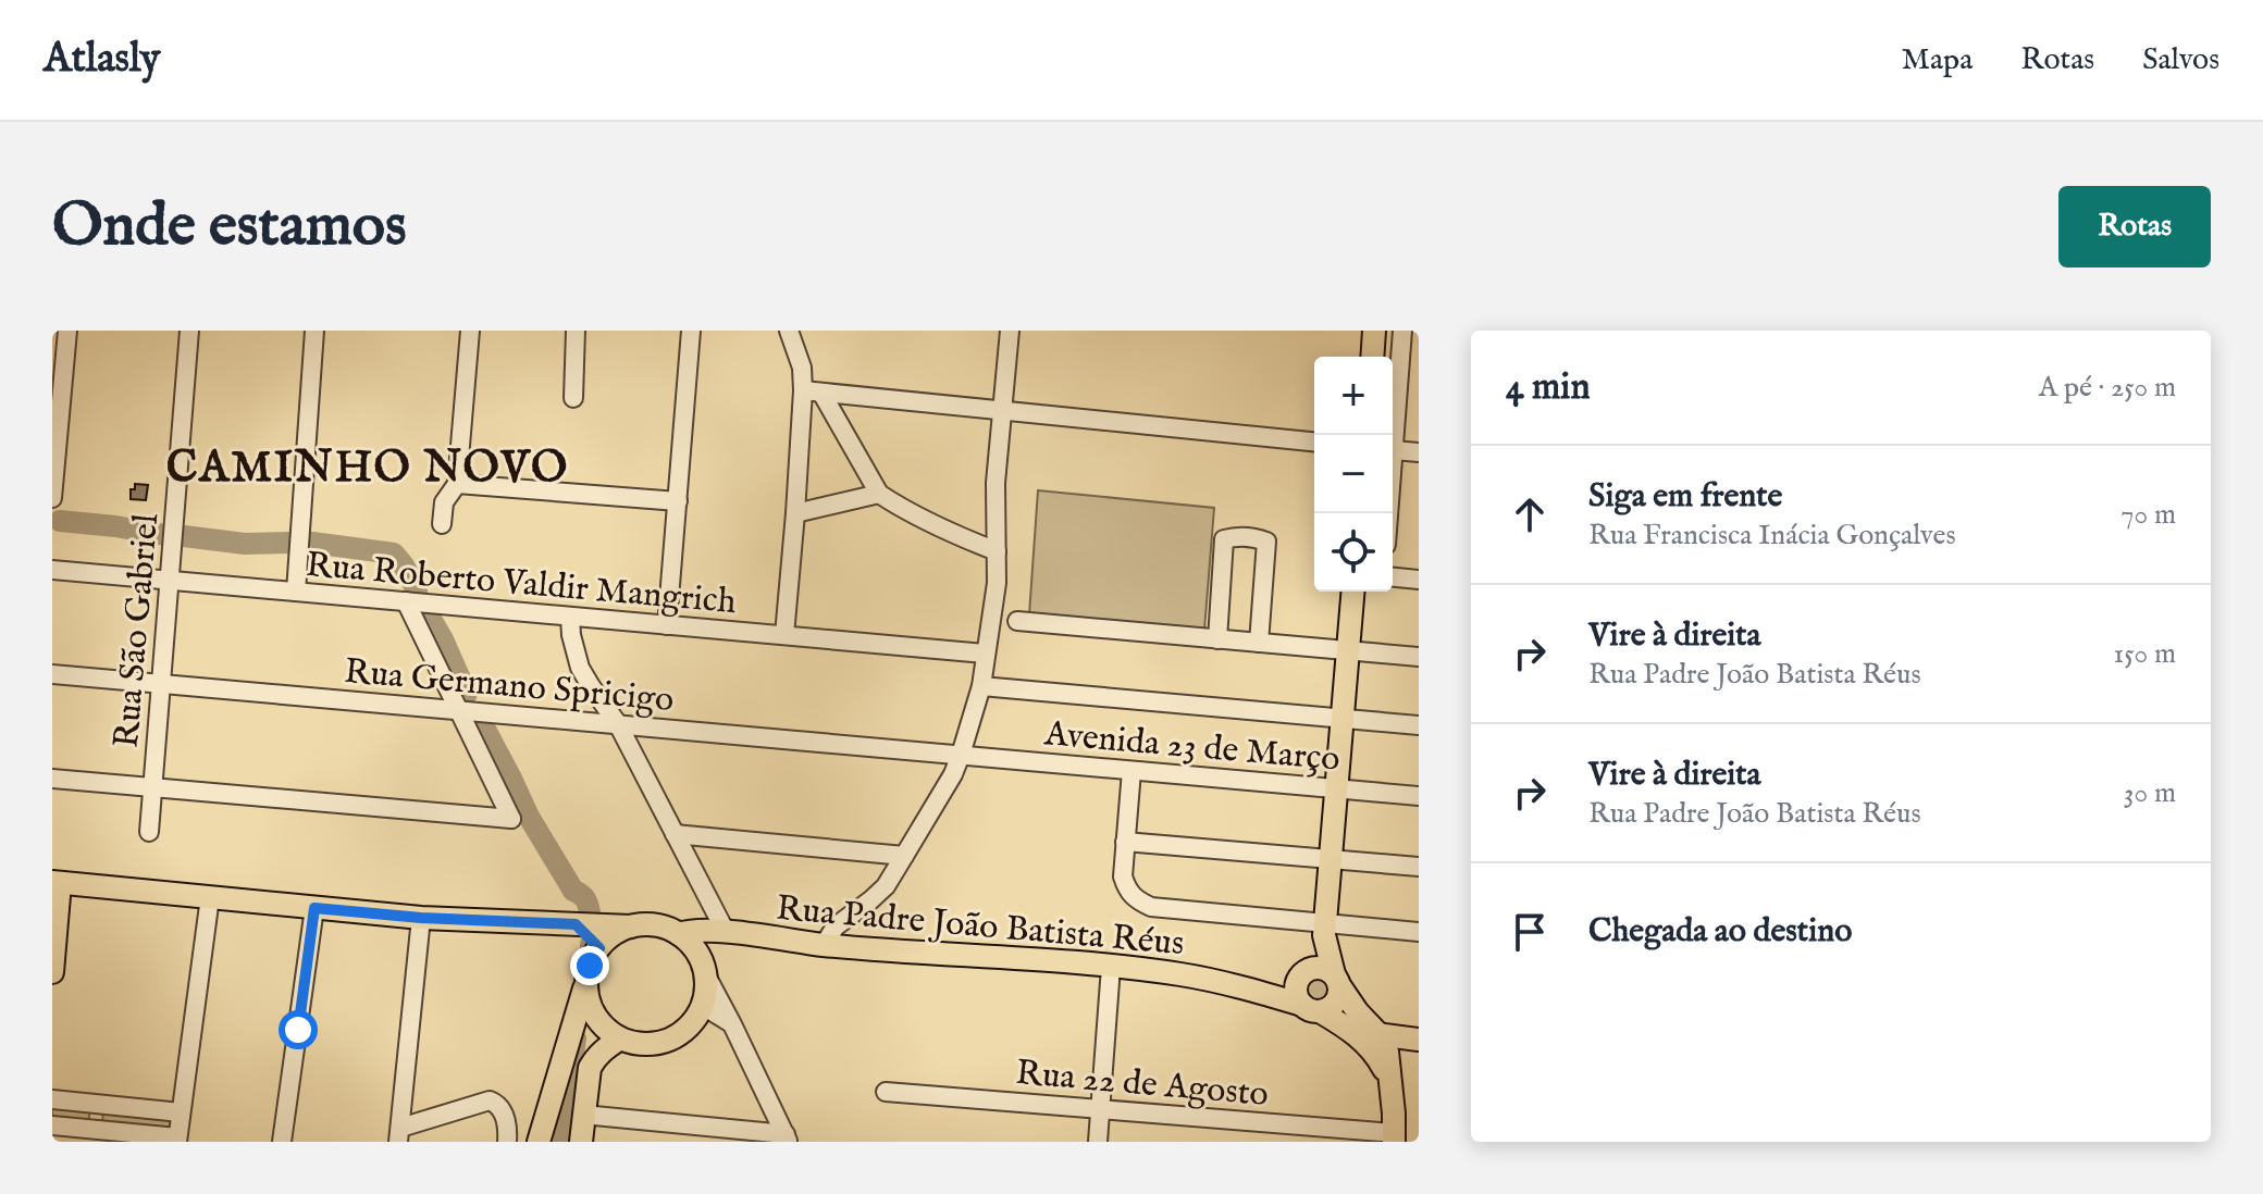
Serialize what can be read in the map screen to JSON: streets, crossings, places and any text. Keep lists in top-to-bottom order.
{
  "streets": {
    "main road": ["Rua Padre João Batista Réus"],
    "street": [
      "Rua Roberto Valdir Mangrich",
      "Rua São Gabriel",
      "Rua Germano Spricigo",
      "Avenida 23 de Março",
      "Rua 22 de Agosto"
    ]
  },
  "crossings": [
    ["Rua Roberto Valdir Mangrich", "Rua São Gabriel"],
    ["Rua São Gabriel", "Rua Germano Spricigo"],
    ["Rua Germano Spricigo", "Avenida 23 de Março"]
  ],
  "districts": ["CAMINHO NOVO"],
  "page": {
    "header": "Atlasly",
    "nav": ["Mapa", "Rotas", "Salvos"],
    "buttons": "Rotas",
    "title": "Onde estamos",
    "heading": ["4 min", "A pé · 250 m"],
    "map_buttons": ["+", "−"],
    "list": [
      ["Siga em frente", "Rua Francisca Inácia Gonçalves", "70 m"],
      ["Vire à direita", "Rua Padre João Batista Réus", "150 m"],
      ["Vire à direita", "Rua Padre João Batista Réus", "30 m"],
      "Chegada ao destino"
    ]
  }
}
